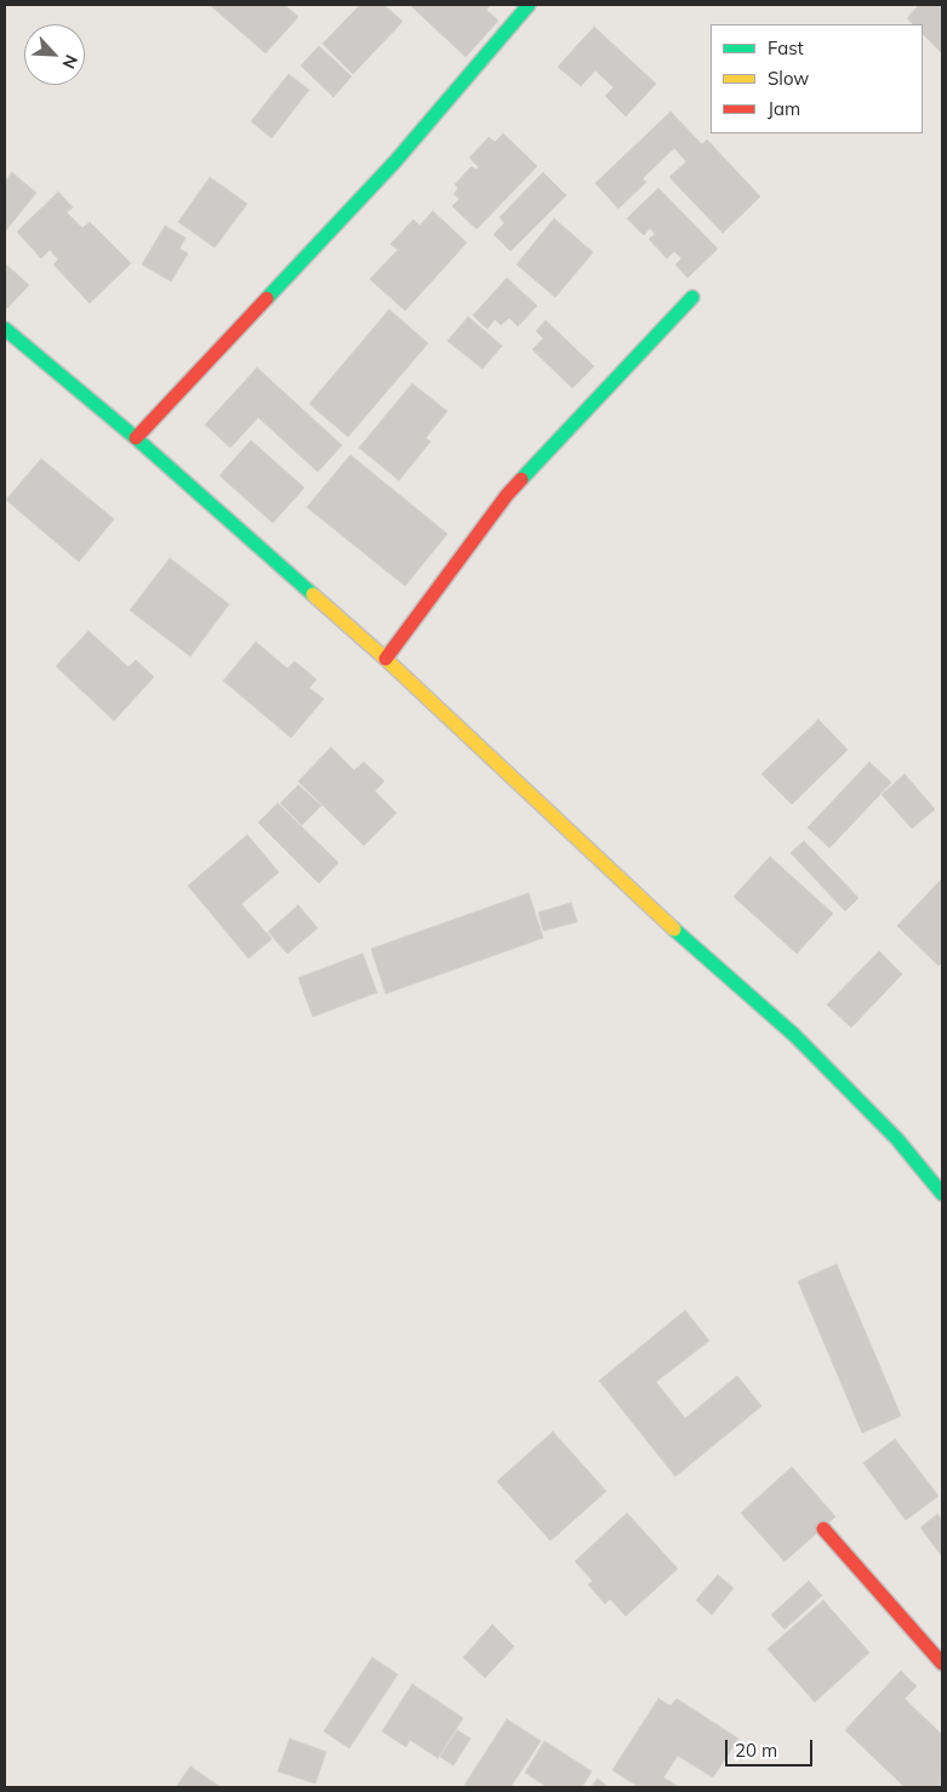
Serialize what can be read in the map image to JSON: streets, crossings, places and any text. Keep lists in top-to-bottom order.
{
  "legend": ["Fast", "Slow", "Jam"],
  "scale_bar": "20 m",
  "north": "bottom right"
}
